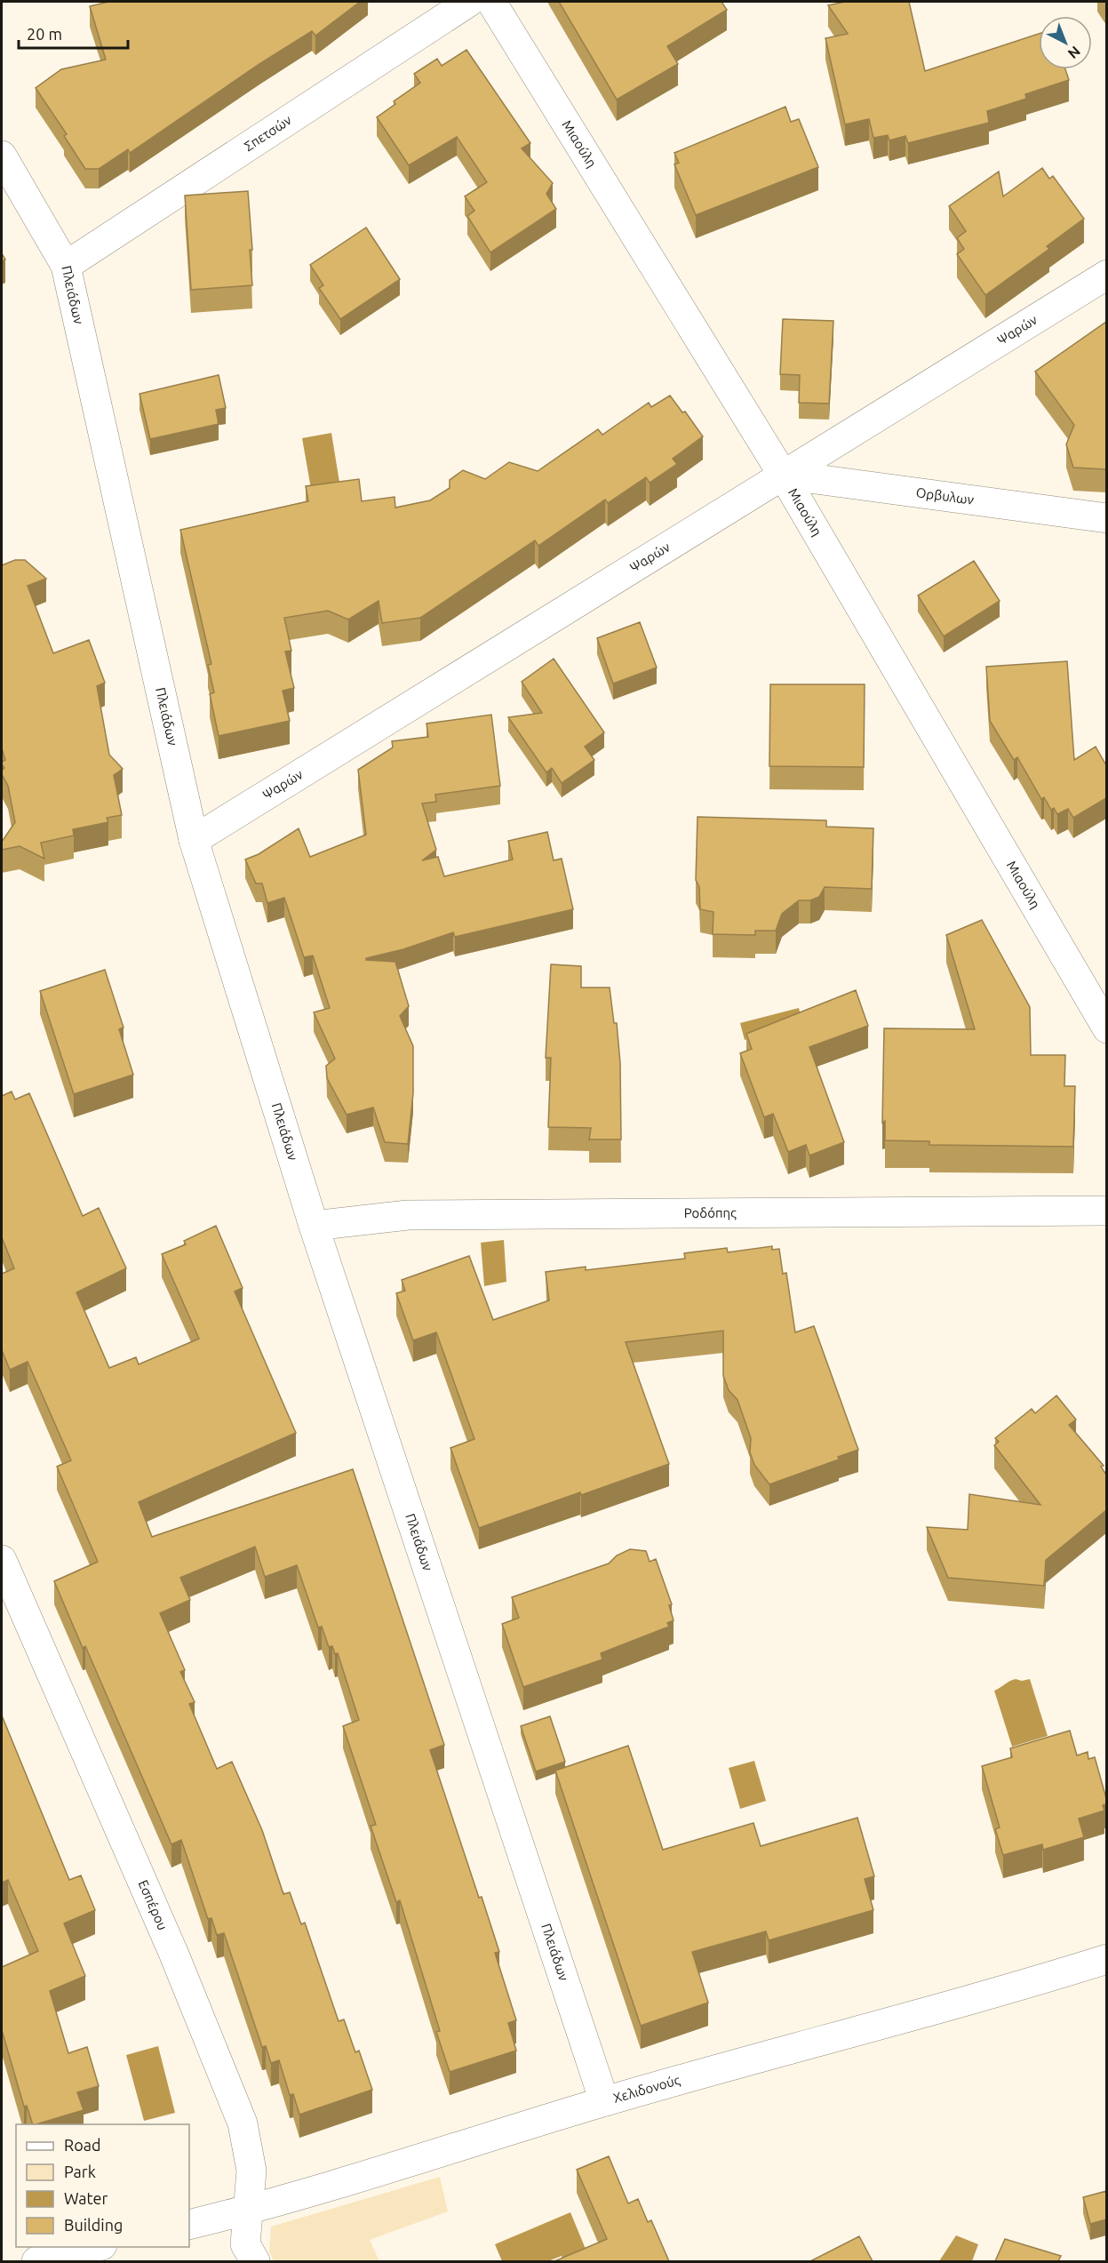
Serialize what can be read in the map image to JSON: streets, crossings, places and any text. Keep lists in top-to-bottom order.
{
  "streets": {
    "street": [
      "Σπετσών",
      "Μιαούλη",
      "Πλειάδων",
      "Ψαρών",
      "Ορβυλων",
      "Ροδόπης",
      "Εσπέρου",
      "Χελιδονούς"
    ]
  },
  "crossings": [
    ["Σπετσών", "Πλειάδων"],
    ["Μιαούλη", "Ψαρών"],
    ["Μιαούλη", "Ορβυλων"],
    ["Πλειάδων", "Ψαρών"],
    ["Πλειάδων", "Ροδόπης"],
    ["Πλειάδων", "Χελιδονούς"],
    ["Ψαρών", "Ορβυλων"],
    ["Εσπέρου", "Χελιδονούς"]
  ],
  "legend": [
    "Road",
    "Park",
    "Water",
    "Building"
  ],
  "scale_bar": "20 m",
  "north": "bottom right"
}
